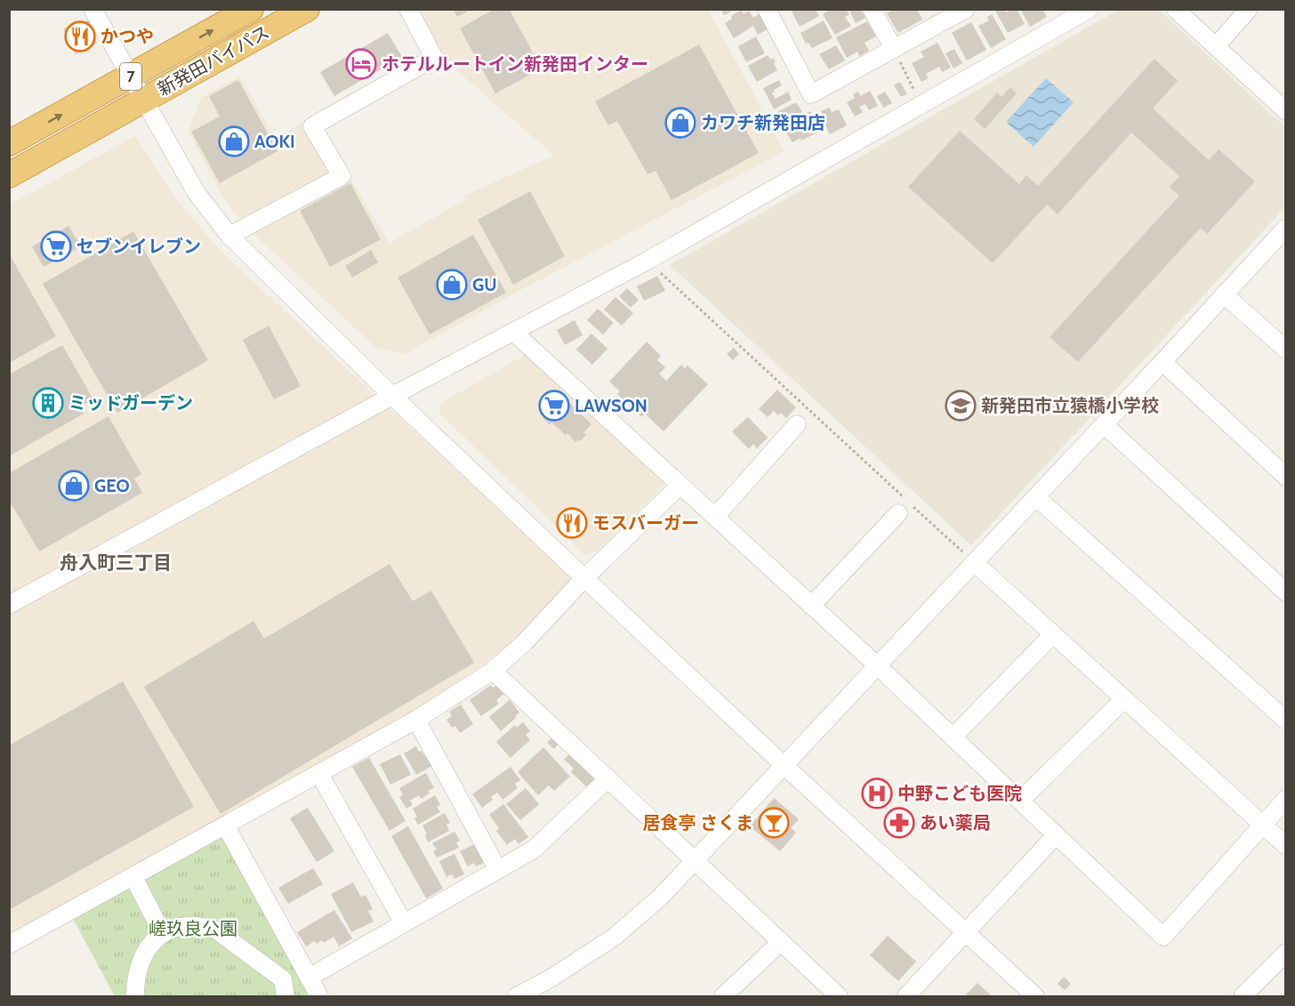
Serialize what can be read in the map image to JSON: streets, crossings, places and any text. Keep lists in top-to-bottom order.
{
  "streets": {
    "highway": ["新発田バイパス", "7"]
  },
  "districts": ["舟入町三丁目"],
  "parks": ["嵯玖良公園"],
  "places": {
    "restaurant": ["かつや", "モスバーガー"],
    "hotel": ["ホテルルートイン新発田インター"],
    "shop": [
      "カワチ新発田店",
      "AOKI",
      "GU",
      "GEO"
    ],
    "supermarket": ["セブンイレブン", "LAWSON"],
    "building": ["ミッドガーデン"],
    "school or university": ["新発田市立猿橋小学校"],
    "hospital": ["中野こども医院"],
    "bar": ["居食亭 さくま"],
    "pharmacy": ["あい薬局"]
  }
}
